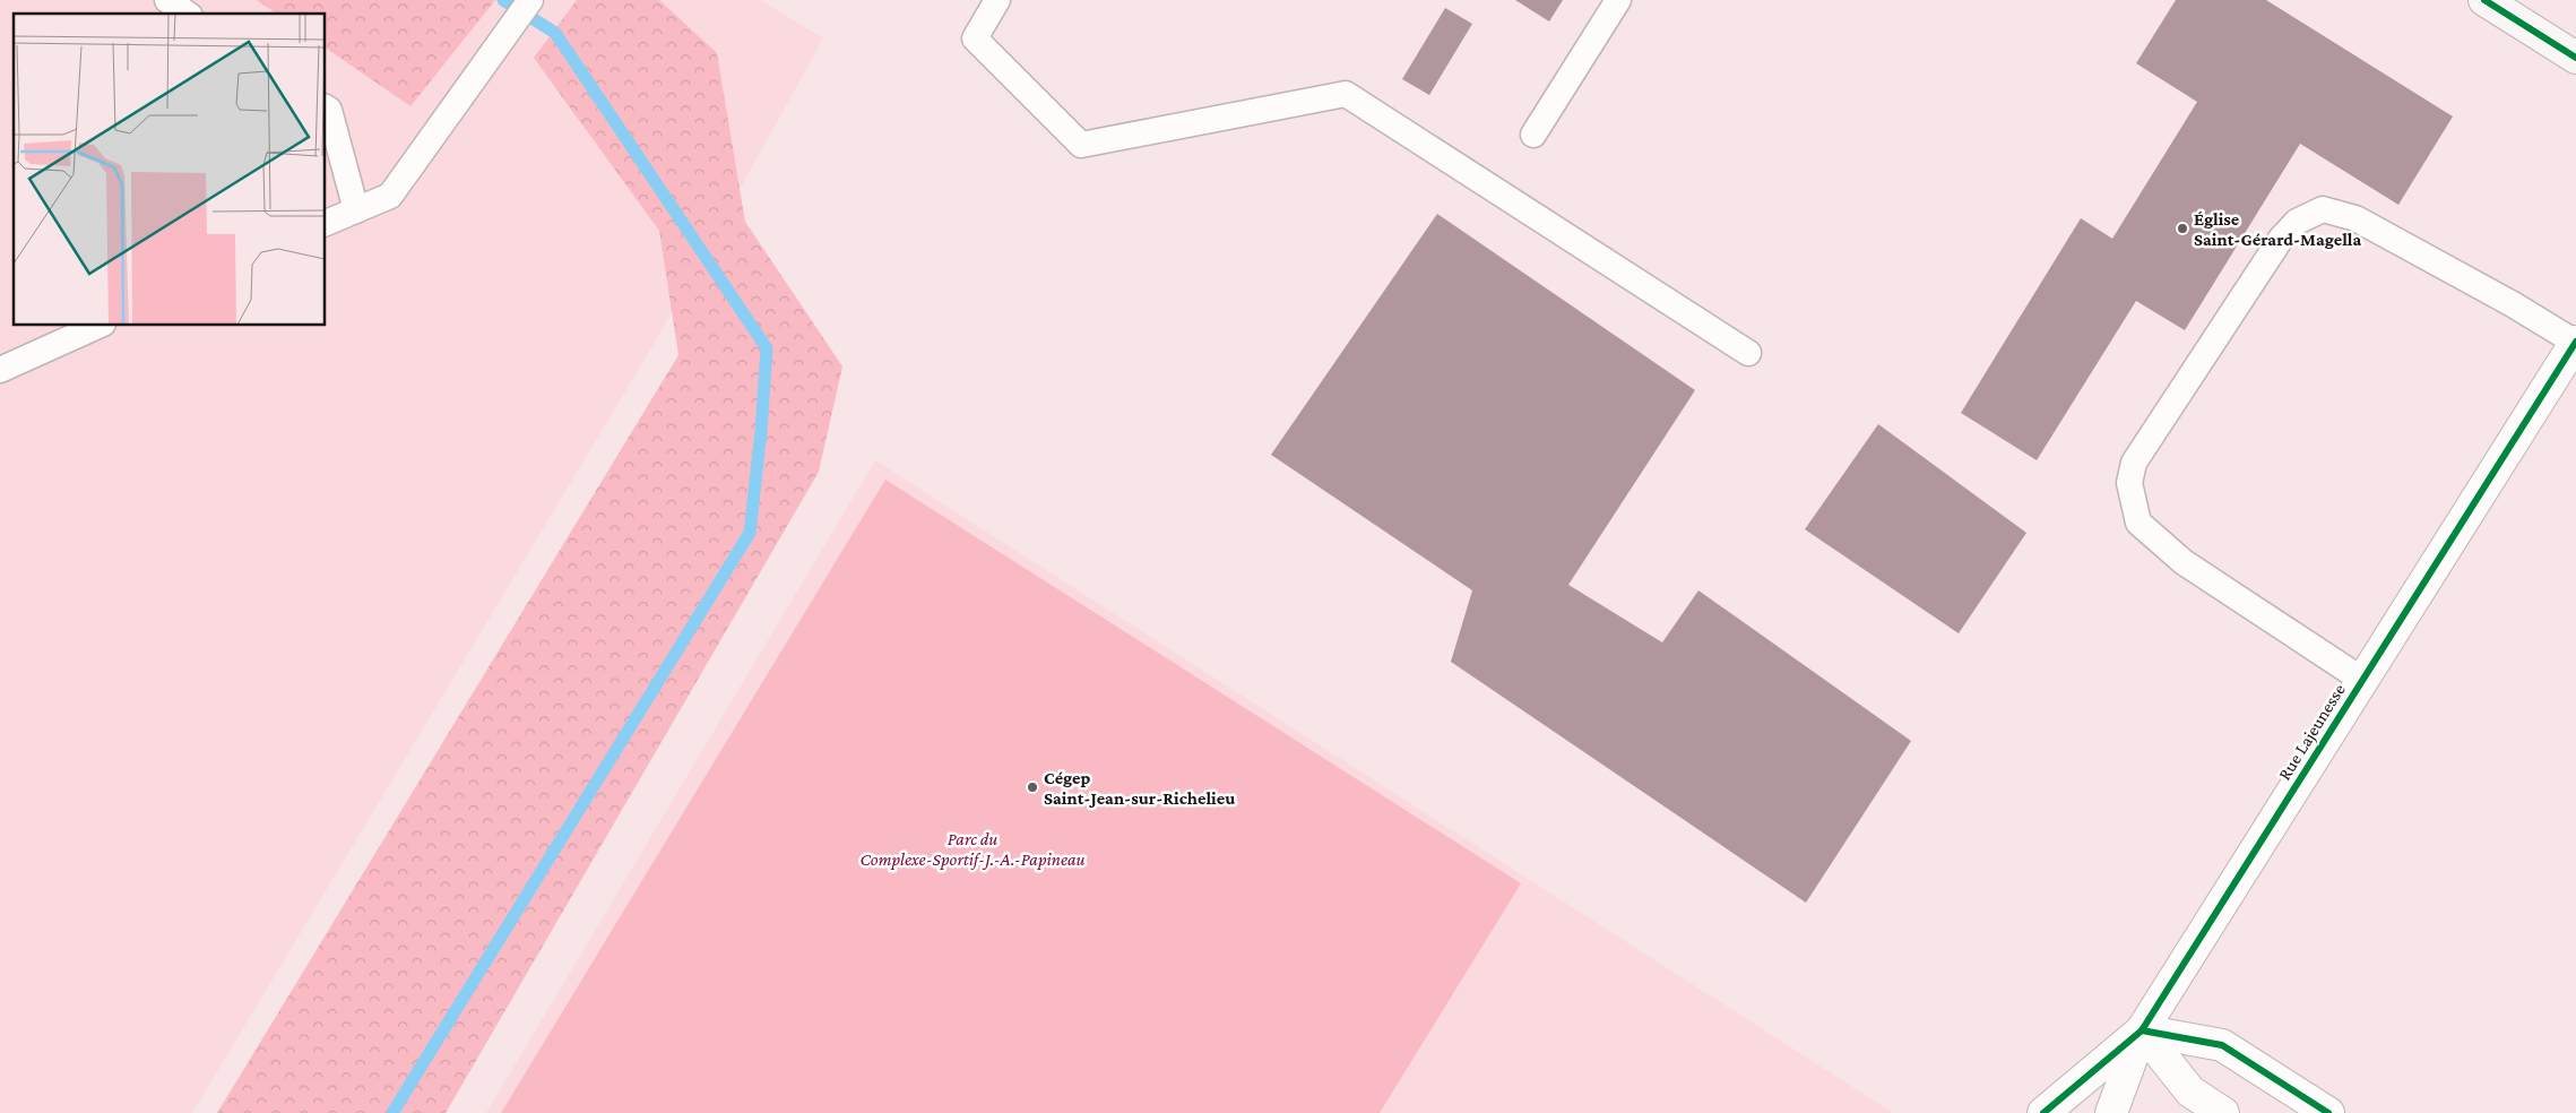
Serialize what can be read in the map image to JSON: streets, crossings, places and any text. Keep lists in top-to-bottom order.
{
  "streets": {
    "street": ["Rue Lajeunesse"]
  },
  "parks": ["Parc du Complexe-Sportif-J.-A.-Papineau"],
  "places": ["Église Saint-Gérard-Magella", "Cégep Saint-Jean-sur-Richelieu"]
}
